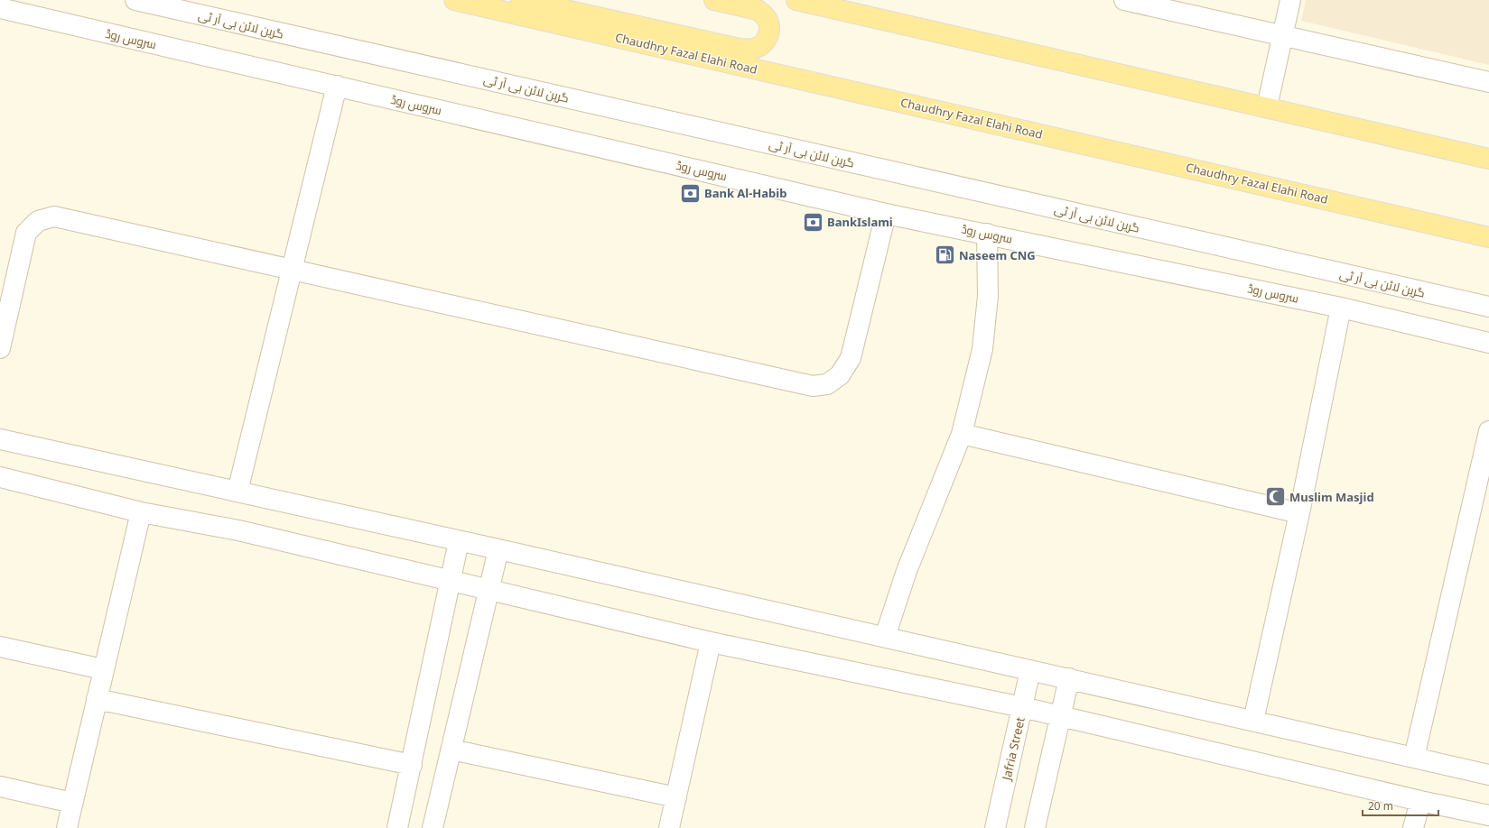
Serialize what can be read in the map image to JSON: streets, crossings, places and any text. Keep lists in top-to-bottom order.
{
  "streets": {
    "main road": ["Chaudhry Fazal Elahi Road"],
    "street": ["گرین لائن بی آر ٹی", "سروس روڈ", "Jafria Street"]
  },
  "places": {
    "bank": ["Bank Al-Habib", "BankIslami"],
    "fuel station": ["Naseem CNG"],
    "mosque": ["Muslim Masjid"]
  },
  "scale_bar": "20 m"
}
